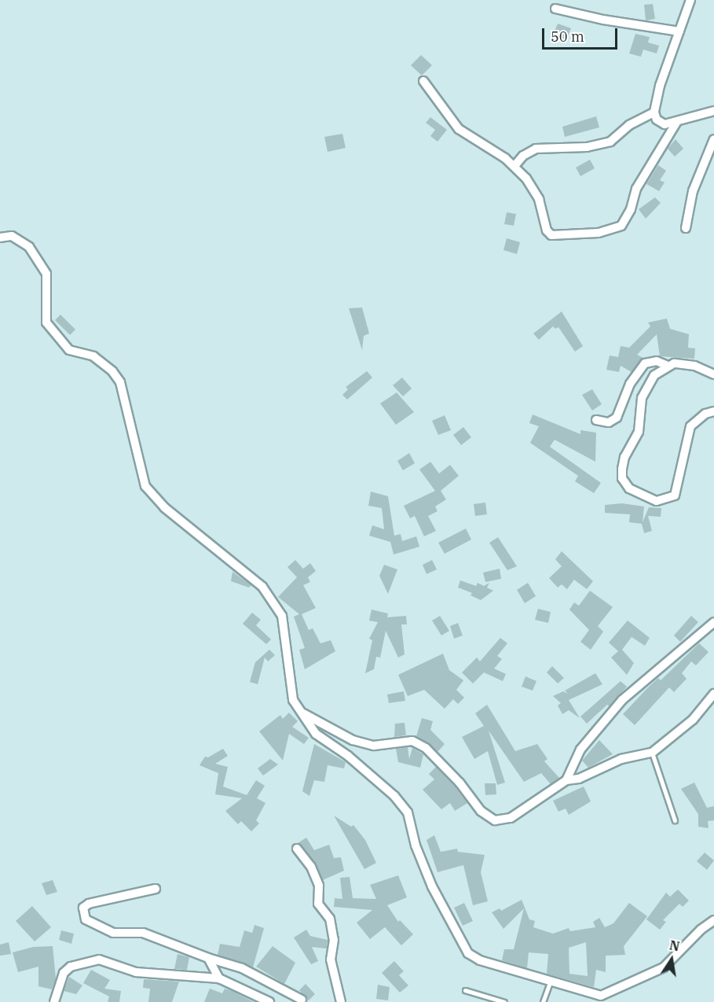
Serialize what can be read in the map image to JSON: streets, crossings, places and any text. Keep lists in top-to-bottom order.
{
  "scale_bar": "50 m",
  "north": "top"
}
